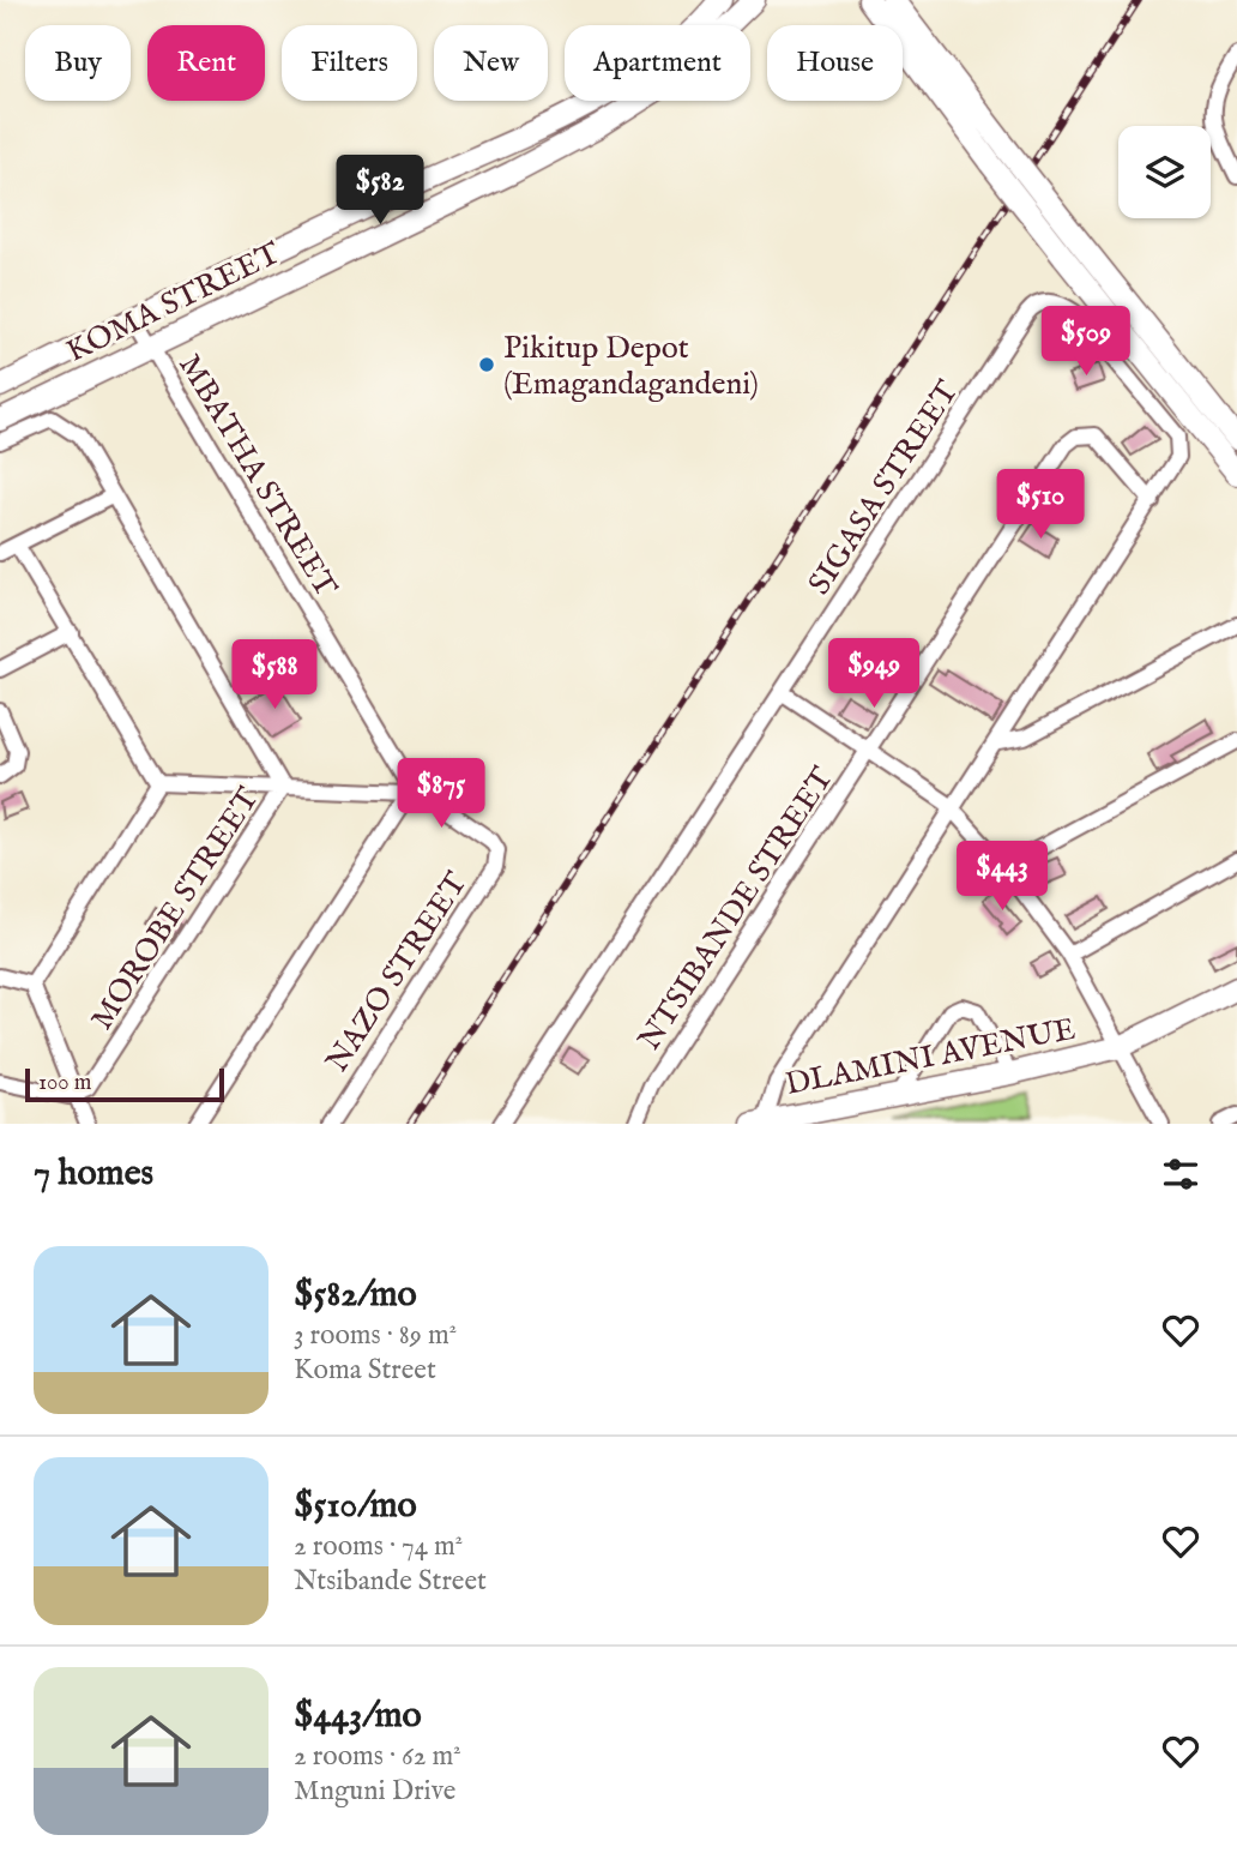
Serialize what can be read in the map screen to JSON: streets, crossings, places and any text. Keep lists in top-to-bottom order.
{
  "streets": {
    "main road": ["KOMA STREET", "DLAMINI AVENUE"],
    "street": [
      "MBATHA STREET",
      "SIGASA STREET",
      "MOROBE STREET",
      "NTSIBANDE STREET",
      "NAZO STREET"
    ]
  },
  "crossings": [
    ["KOMA STREET", "MBATHA STREET"],
    ["MBATHA STREET", "NAZO STREET"],
    ["SIGASA STREET", "NTSIBANDE STREET"]
  ],
  "places": ["Pikitup Depot (Emagandagandeni)"],
  "scale_bar": "100 m",
  "page": {
    "chip": [
      "Buy",
      "Rent",
      "Filters",
      "New",
      "Apartment",
      "House"
    ],
    "price": [
      "$582",
      "$509",
      "$510",
      "$949",
      "$588",
      "$875",
      "$443"
    ],
    "scale": "100 m",
    "heading": "7 homes",
    "list": [
      {
        "name": "$582/mo",
        "note": "3 rooms · 89 m² · Koma Street"
      },
      {
        "name": "$510/mo",
        "note": "2 rooms · 74 m² · Ntsibande Street"
      },
      {
        "name": "$443/mo",
        "note": "2 rooms · 62 m² · Mnguni Drive"
      }
    ]
  }
}
